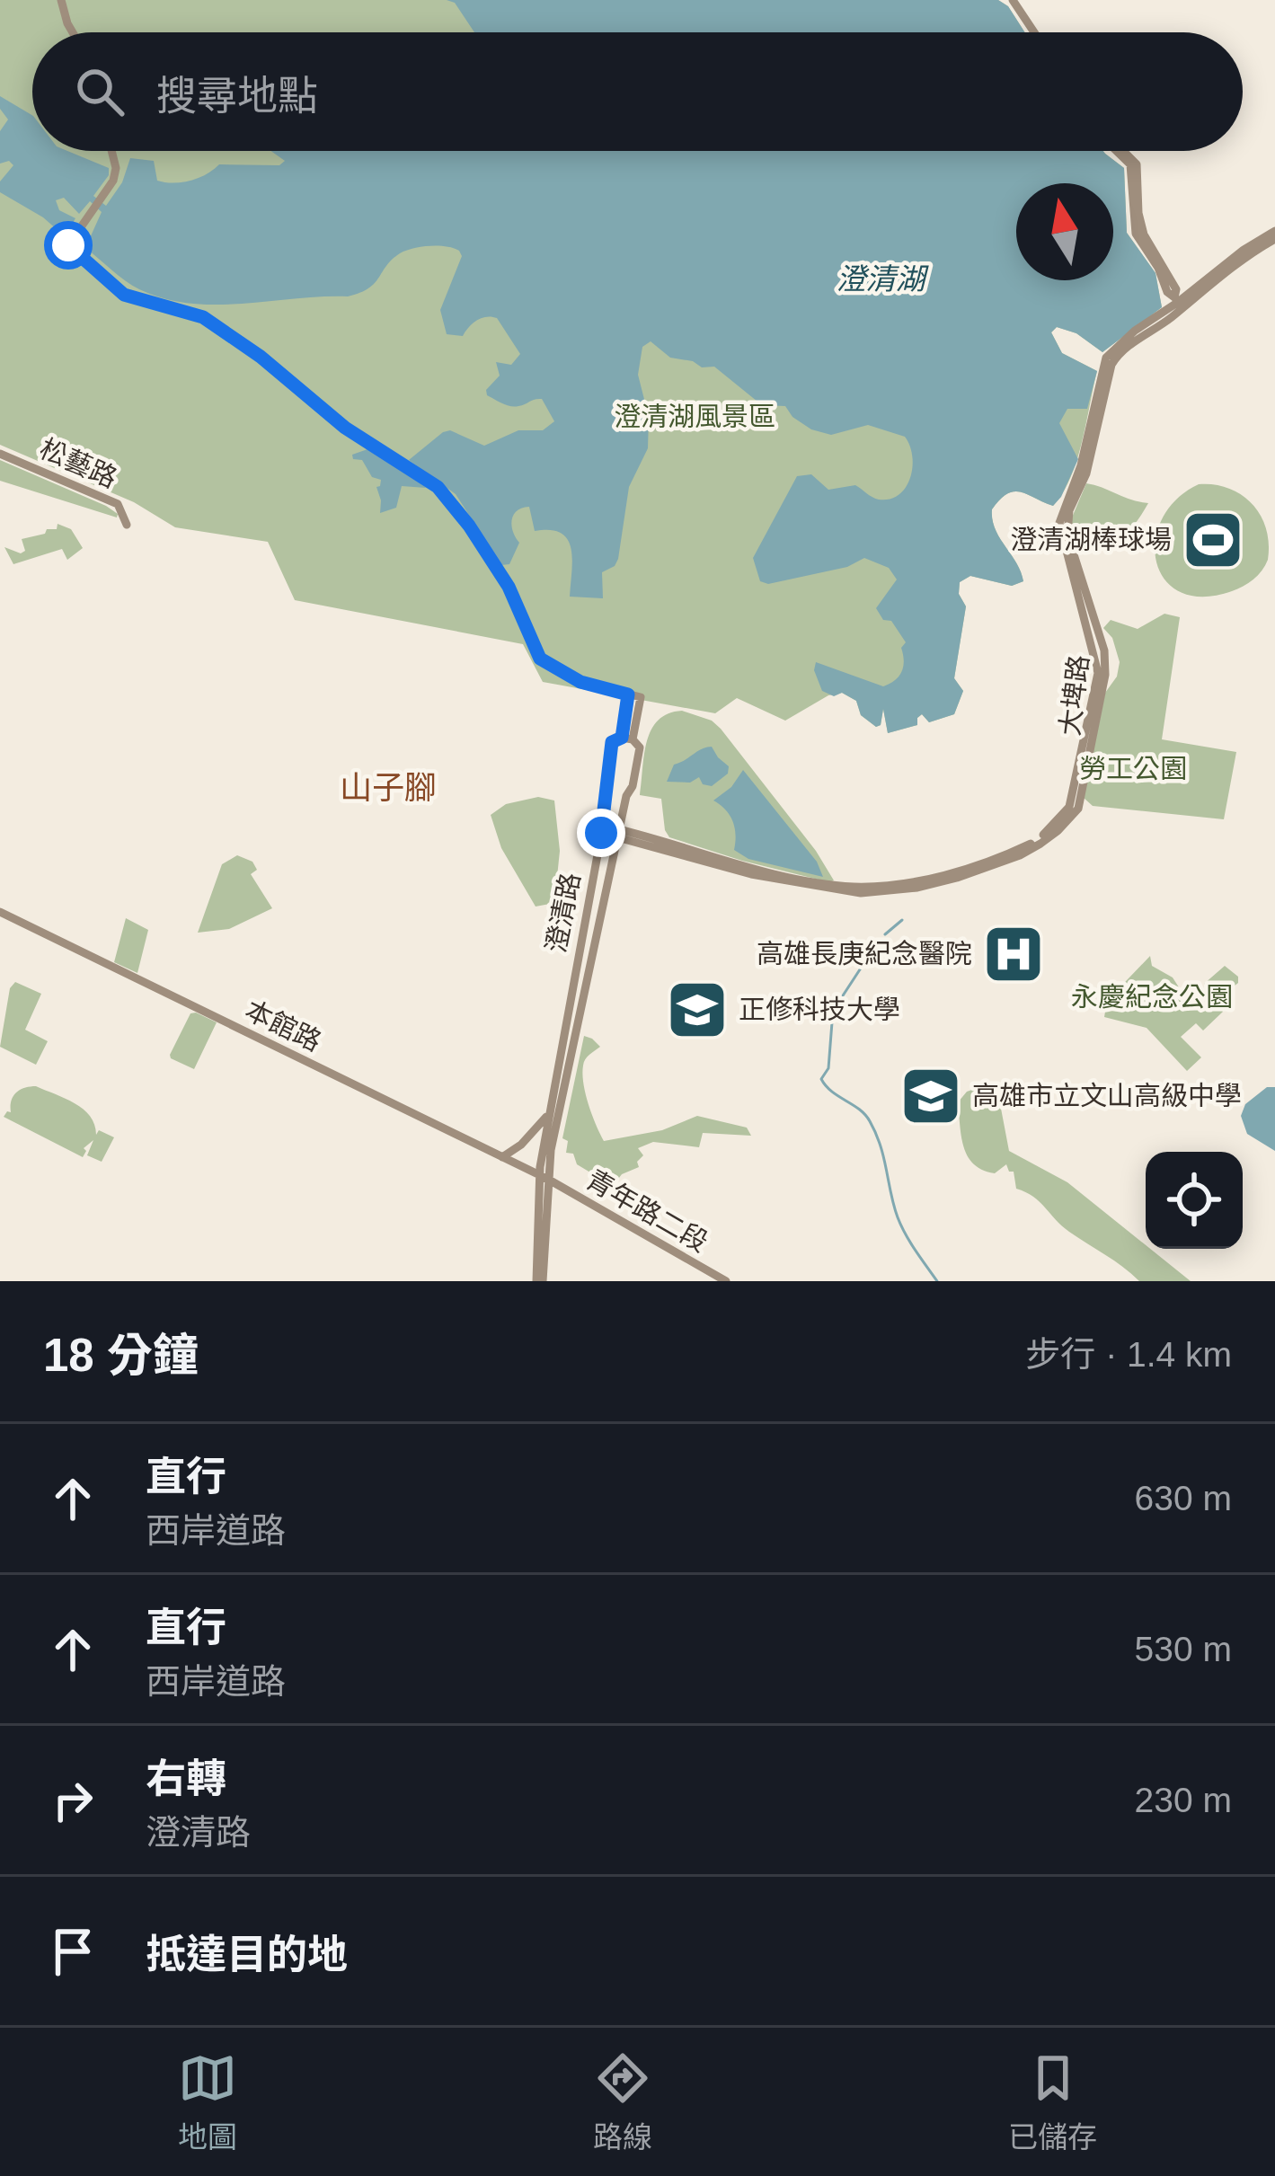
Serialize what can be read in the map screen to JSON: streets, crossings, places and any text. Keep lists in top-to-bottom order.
{
  "streets": {
    "street": [
      "松藝路",
      "大埤路",
      "澄清路",
      "本館路",
      "青年路二段"
    ]
  },
  "crossings": [
    ["大埤路", "澄清路"],
    ["澄清路", "本館路"],
    ["澄清路", "青年路二段"],
    ["本館路", "青年路二段"]
  ],
  "districts": ["山子腳"],
  "water": ["澄清湖"],
  "parks": ["澄清湖風景區", "勞工公園", "永慶紀念公園"],
  "places": {
    "sports": ["澄清湖棒球場"],
    "hospital": ["高雄長庚紀念醫院"],
    "school or university": ["正修科技大學", "高雄市立文山高級中學"]
  },
  "north": "top",
  "page": {
    "search": "搜尋地點",
    "heading": ["18 分鐘", "步行 · 1.4 km"],
    "list": [
      ["直行", "西岸道路", "630 m"],
      ["直行", "西岸道路", "530 m"],
      ["右轉", "澄清路", "230 m"],
      "抵達目的地"
    ],
    "nav": ["地圖", "路線", "已儲存"]
  }
}
